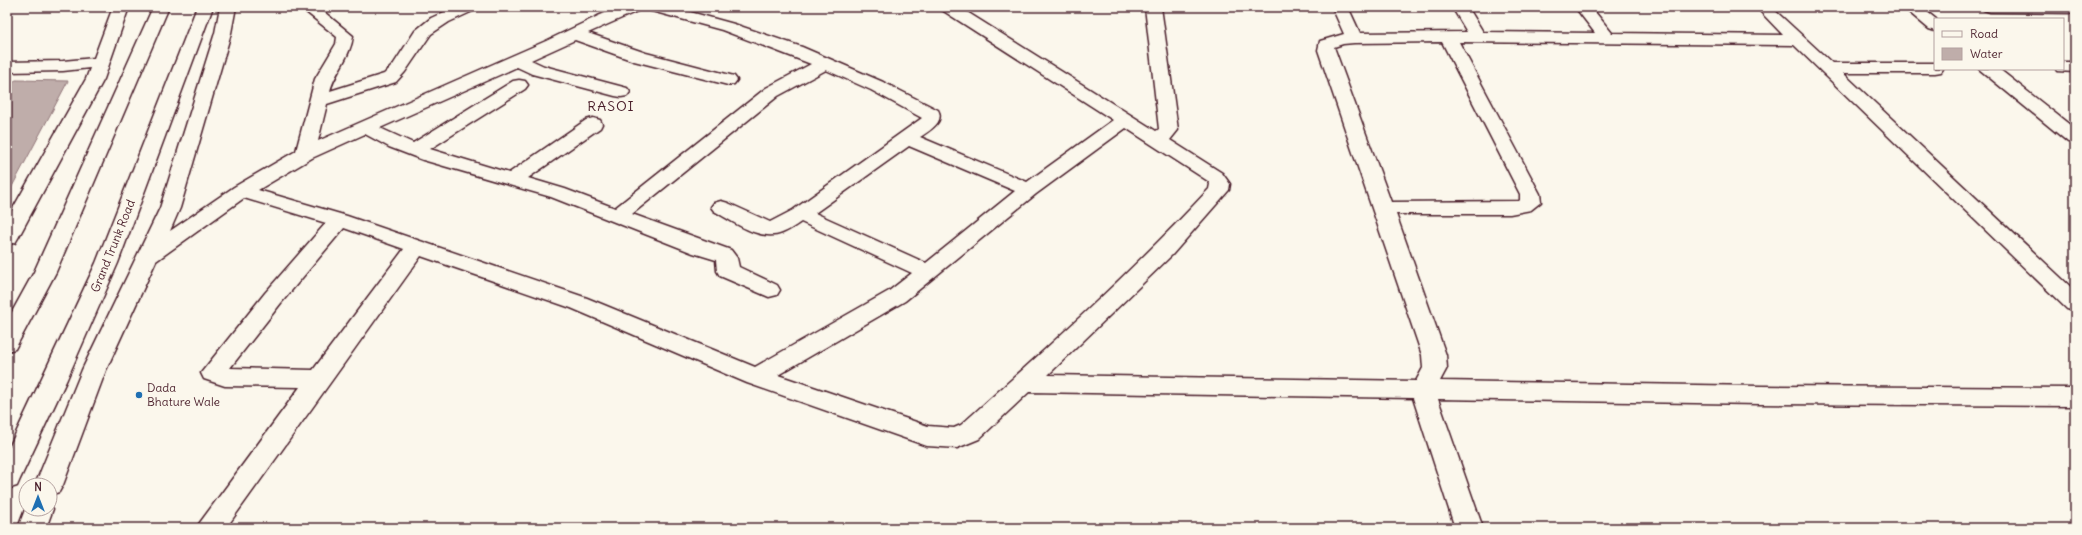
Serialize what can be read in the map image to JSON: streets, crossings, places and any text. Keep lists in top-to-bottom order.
{
  "streets": {
    "main road": ["Grand Trunk Road"]
  },
  "districts": ["RASOI"],
  "places": ["Dada Bhature Wale"],
  "legend": ["Road", "Water"],
  "north": "top"
}
